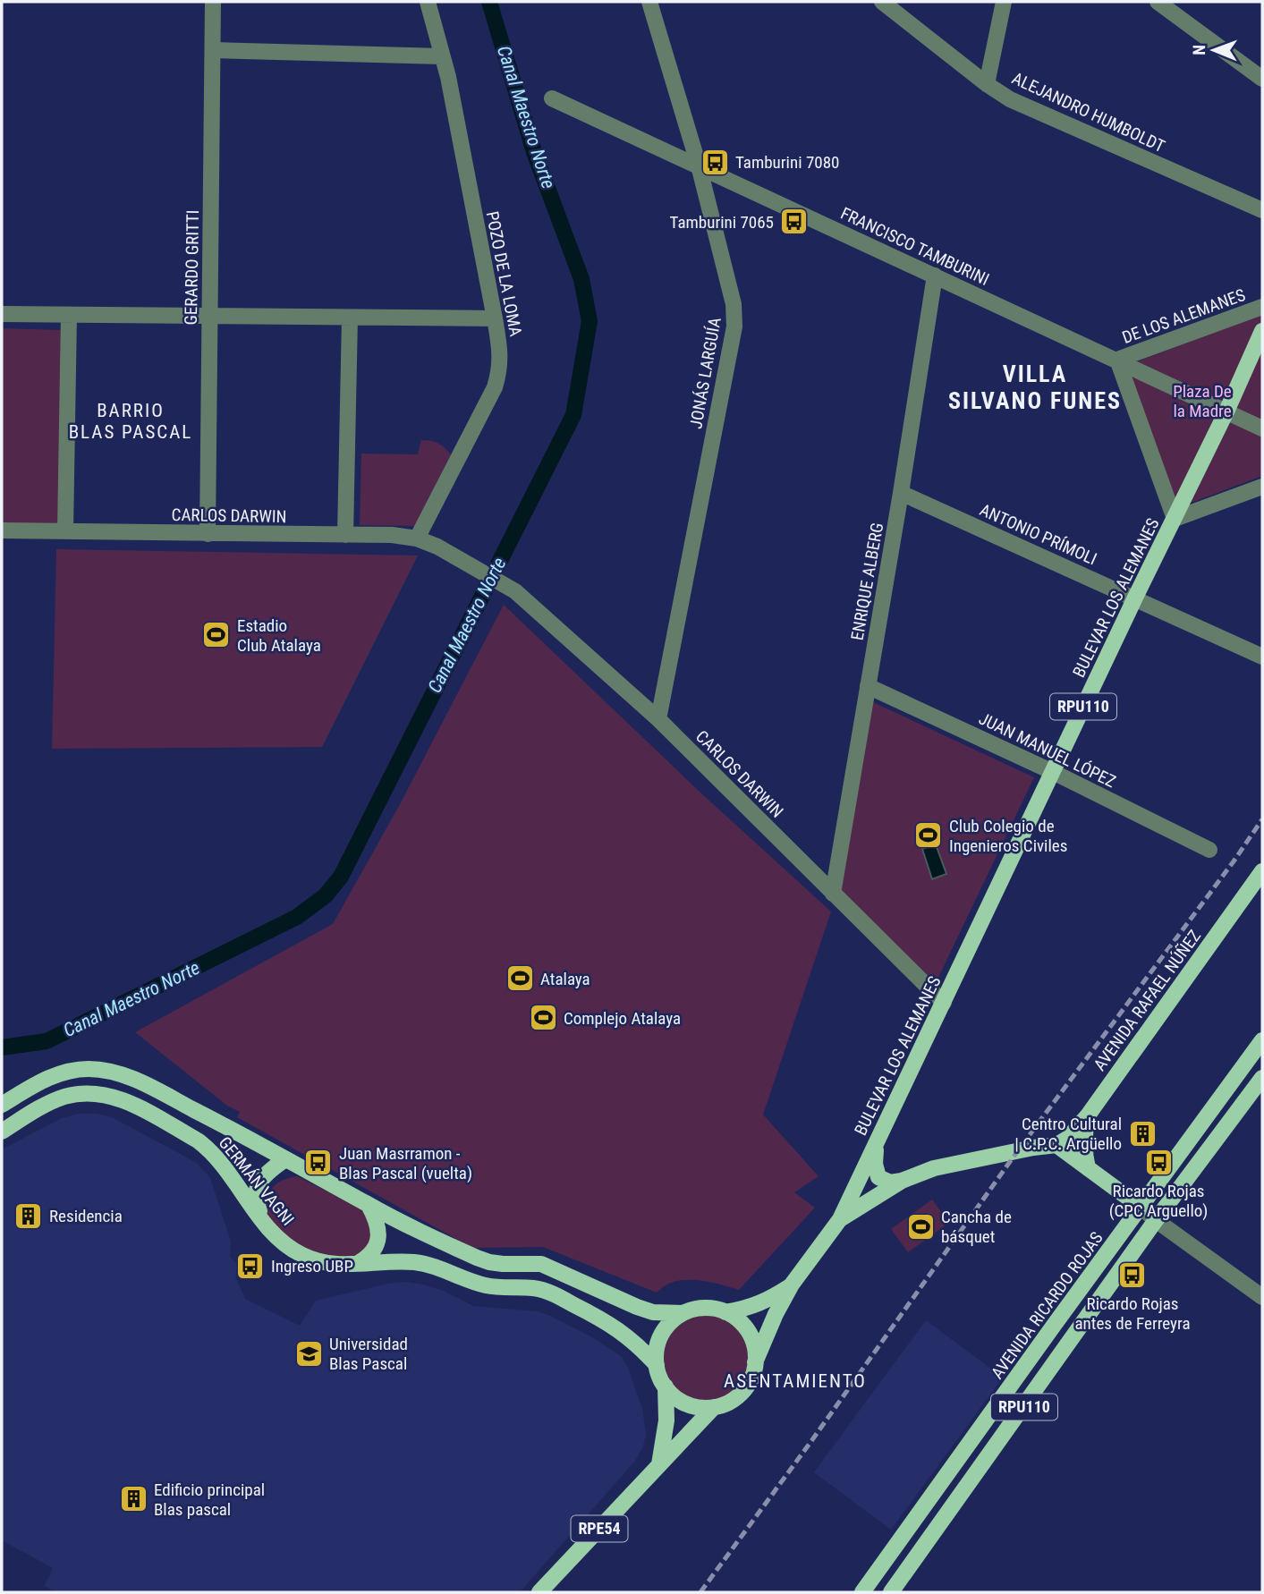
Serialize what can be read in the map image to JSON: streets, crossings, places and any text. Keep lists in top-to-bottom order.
{
  "streets": {
    "main road": [
      "BULEVAR LOS ALEMANES",
      "RPU110",
      "AVENIDA RAFAEL NÚÑEZ",
      "GERMÁN VAGNI",
      "AVENIDA RICARDO ROJAS",
      "RPE54"
    ],
    "street": [
      "ALEJANDRO HUMBOLDT",
      "FRANCISCO TAMBURINI",
      "GERARDO GRITTI",
      "POZO DE LA LOMA",
      "DE LOS ALEMANES",
      "JONÁS LARGUÍA",
      "CARLOS DARWIN",
      "ANTONIO PRÍMOLI",
      "ENRIQUE ALBERG",
      "JUAN MANUEL LÓPEZ"
    ]
  },
  "crossings": [
    ["FRANCISCO TAMBURINI", "DE LOS ALEMANES"],
    ["FRANCISCO TAMBURINI", "JONÁS LARGUÍA"],
    ["FRANCISCO TAMBURINI", "ENRIQUE ALBERG"],
    ["FRANCISCO TAMBURINI", "BULEVAR LOS ALEMANES"],
    ["GERARDO GRITTI", "CARLOS DARWIN"],
    ["POZO DE LA LOMA", "CARLOS DARWIN"],
    ["DE LOS ALEMANES", "BULEVAR LOS ALEMANES"],
    ["JONÁS LARGUÍA", "CARLOS DARWIN"],
    ["CARLOS DARWIN", "ENRIQUE ALBERG"],
    ["CARLOS DARWIN", "BULEVAR LOS ALEMANES"],
    ["ANTONIO PRÍMOLI", "ENRIQUE ALBERG"],
    ["ANTONIO PRÍMOLI", "BULEVAR LOS ALEMANES"],
    ["ENRIQUE ALBERG", "JUAN MANUEL LÓPEZ"],
    ["BULEVAR LOS ALEMANES", "JUAN MANUEL LÓPEZ"]
  ],
  "districts": ["VILLA SILVANO FUNES", "BARRIO BLAS PASCAL", "ASENTAMIENTO"],
  "water": ["Canal Maestro Norte"],
  "parks": ["Plaza De la Madre"],
  "places": {
    "bus stop": [
      "Tamburini 7080",
      "Tamburini 7065",
      "Juan Masrramon - Blas Pascal (vuelta)",
      "Ricardo Rojas (CPC Arguello)",
      "Ingreso UBP",
      "Ricardo Rojas antes de Ferreyra"
    ],
    "sports": [
      "Estadio Club Atalaya",
      "Club Colegio de Ingenieros Civiles",
      "Atalaya",
      "Complejo Atalaya",
      "Cancha de básquet"
    ],
    "building": ["Centro Cultural | C.P.C. Argüello", "Residencia", "Edificio principal Blas pascal"],
    "school or university": ["Universidad Blas Pascal"]
  },
  "north": "left"
}
